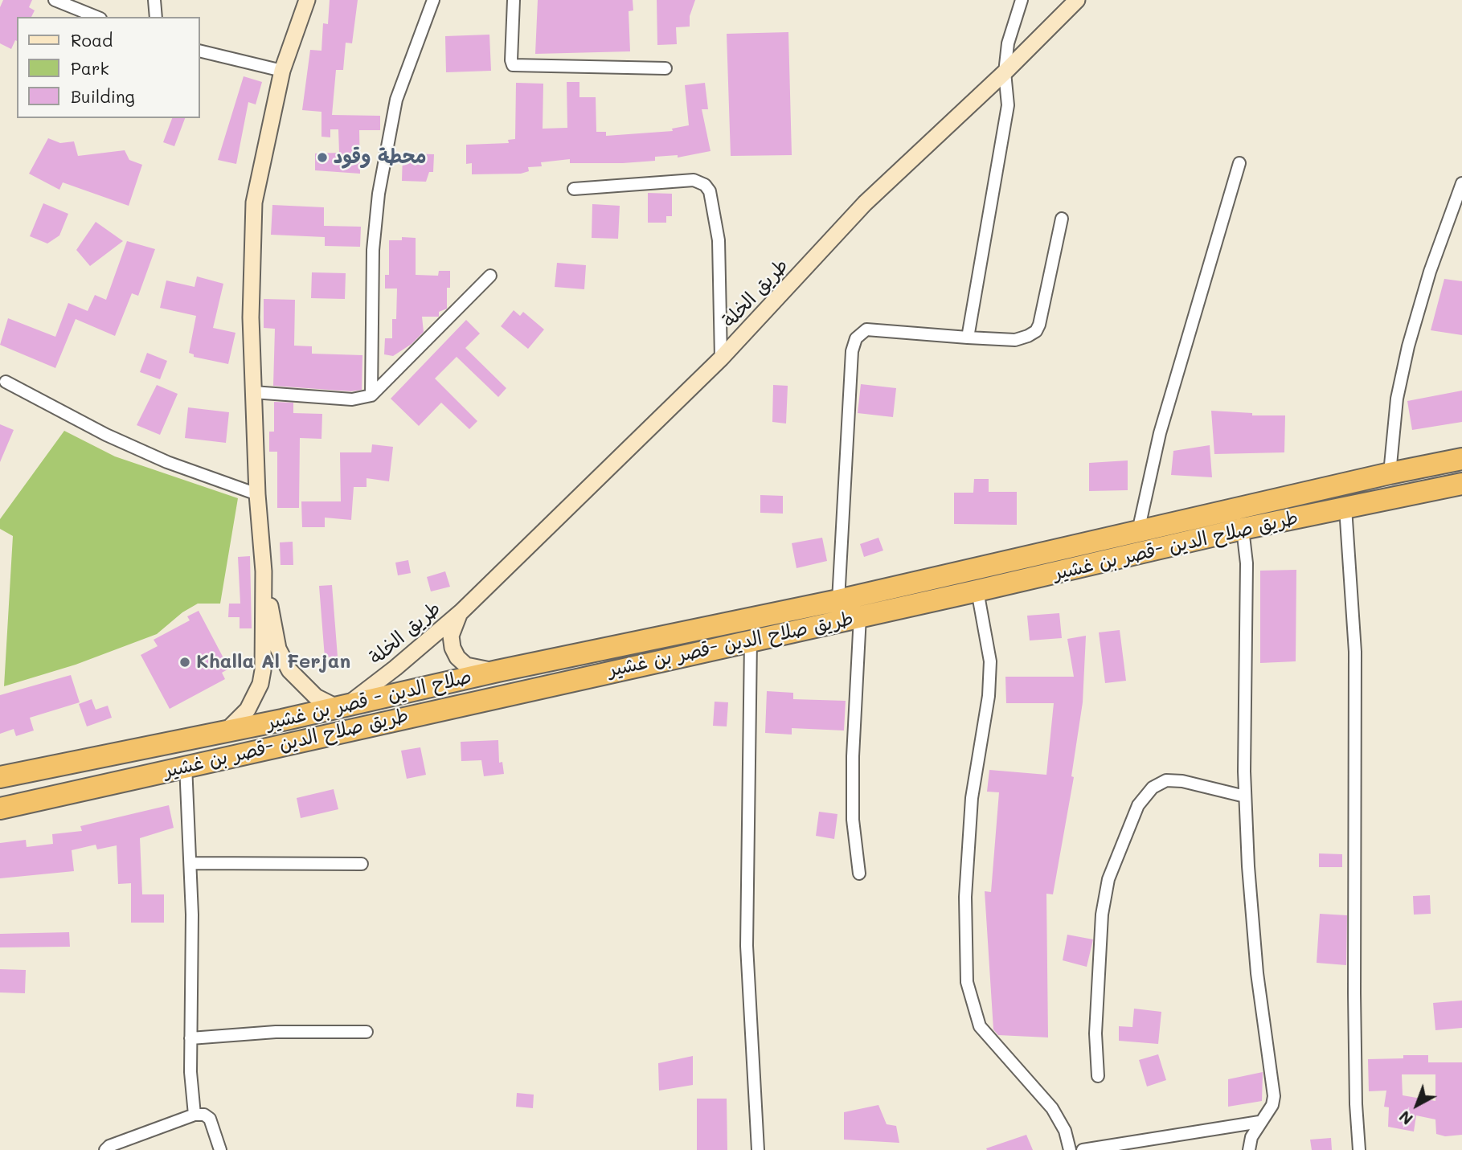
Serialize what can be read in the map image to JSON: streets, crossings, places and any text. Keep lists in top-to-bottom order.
{
  "streets": {
    "highway": ["طريق صلاح الدين -قصر بن غشير", "صلاح الدين - قصر بن غشير"],
    "street": ["طريق الخلة"]
  },
  "crossings": [
    ["طريق الخلة", "صلاح الدين - قصر بن غشير"]
  ],
  "places": ["محطة وقود", "Khalla Al Ferjan"],
  "legend": ["Road", "Park", "Building"],
  "north": "bottom left"
}
